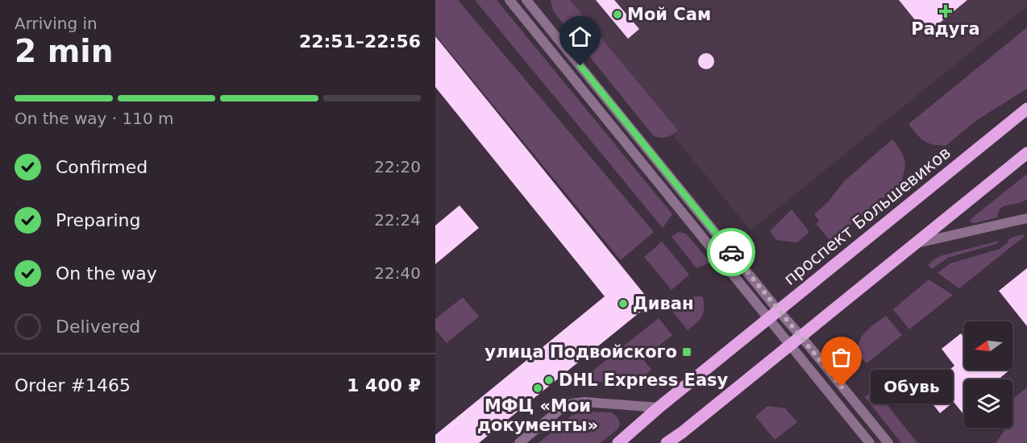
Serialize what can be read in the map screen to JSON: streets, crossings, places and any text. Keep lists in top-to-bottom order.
{
  "streets": {
    "main road": ["проспект Большевиков"]
  },
  "places": {
    "health": ["Радуга"],
    "other": [
      "Мой Сам",
      "Диван",
      "DHL Express Easy",
      "Обувь",
      "МФЦ «Мои документы»"
    ],
    "transit": ["улица Подвойского"]
  },
  "north": "left",
  "page": {
    "heading": ["2 min", "Arriving in", "22:51–22:56"],
    "panel": ["Order #1465", "1 400 ₽"],
    "bar": "On the way · 110 m",
    "list": [
      ["Confirmed", "22:20"],
      ["Preparing", "22:24"],
      ["On the way", "22:40"],
      "Delivered"
    ],
    "bubble": "Обувь"
  }
}
